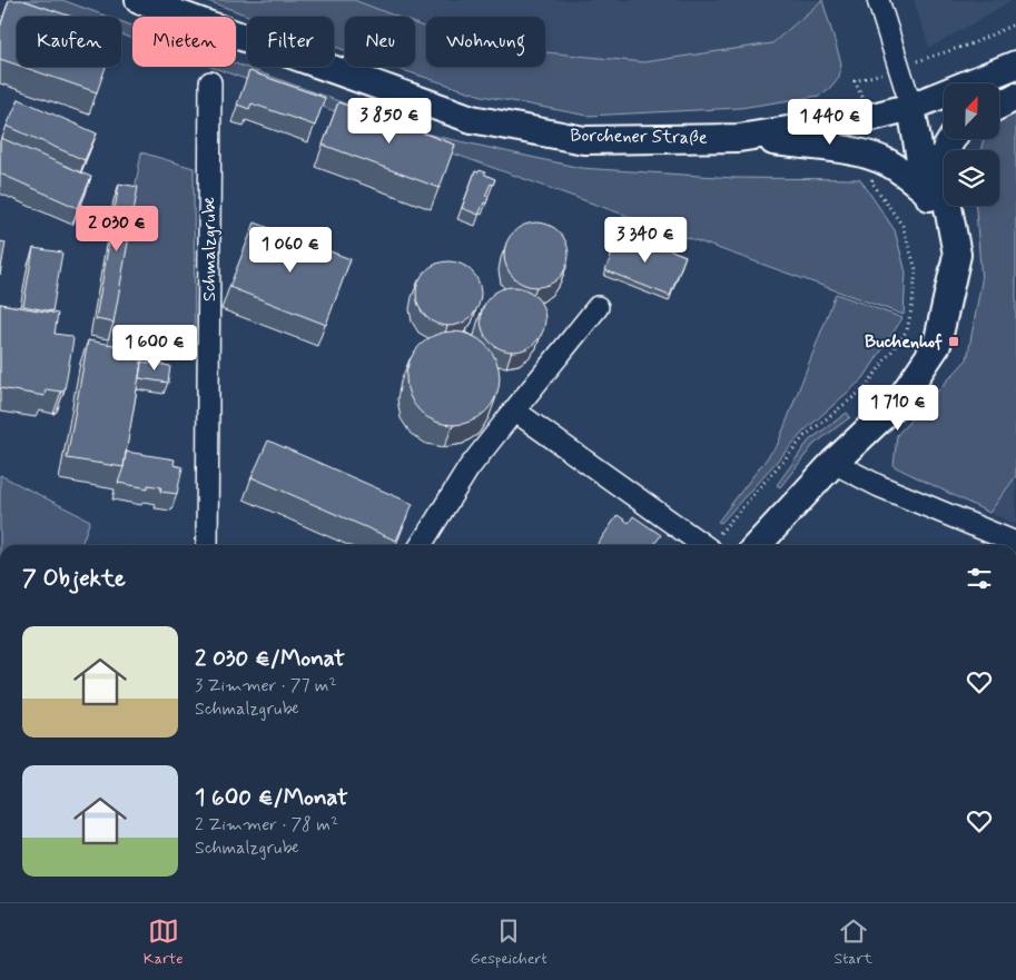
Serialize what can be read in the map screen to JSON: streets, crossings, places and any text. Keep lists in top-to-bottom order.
{
  "streets": {
    "main road": ["Borchener Straße"],
    "street": ["Schmalzgrube"]
  },
  "places": {
    "transit": ["Buchenhof"]
  },
  "north": "top right",
  "page": {
    "chip": [
      "Kaufen",
      "Mieten",
      "Filter",
      "Neu",
      "Wohnung"
    ],
    "price": [
      "3 850 €",
      "1 440 €",
      "2 030 €",
      "3 340 €",
      "1 060 €",
      "1 600 €",
      "1 710 €"
    ],
    "heading": "7 Objekte",
    "list": [
      {
        "name": "2 030 €/Monat",
        "note": "3 Zimmer · 77 m² · Schmalzgrube"
      },
      {
        "name": "1 600 €/Monat",
        "note": "2 Zimmer · 78 m² · Schmalzgrube"
      }
    ],
    "tabs": ["Karte", "Gespeichert", "Start"]
  }
}
